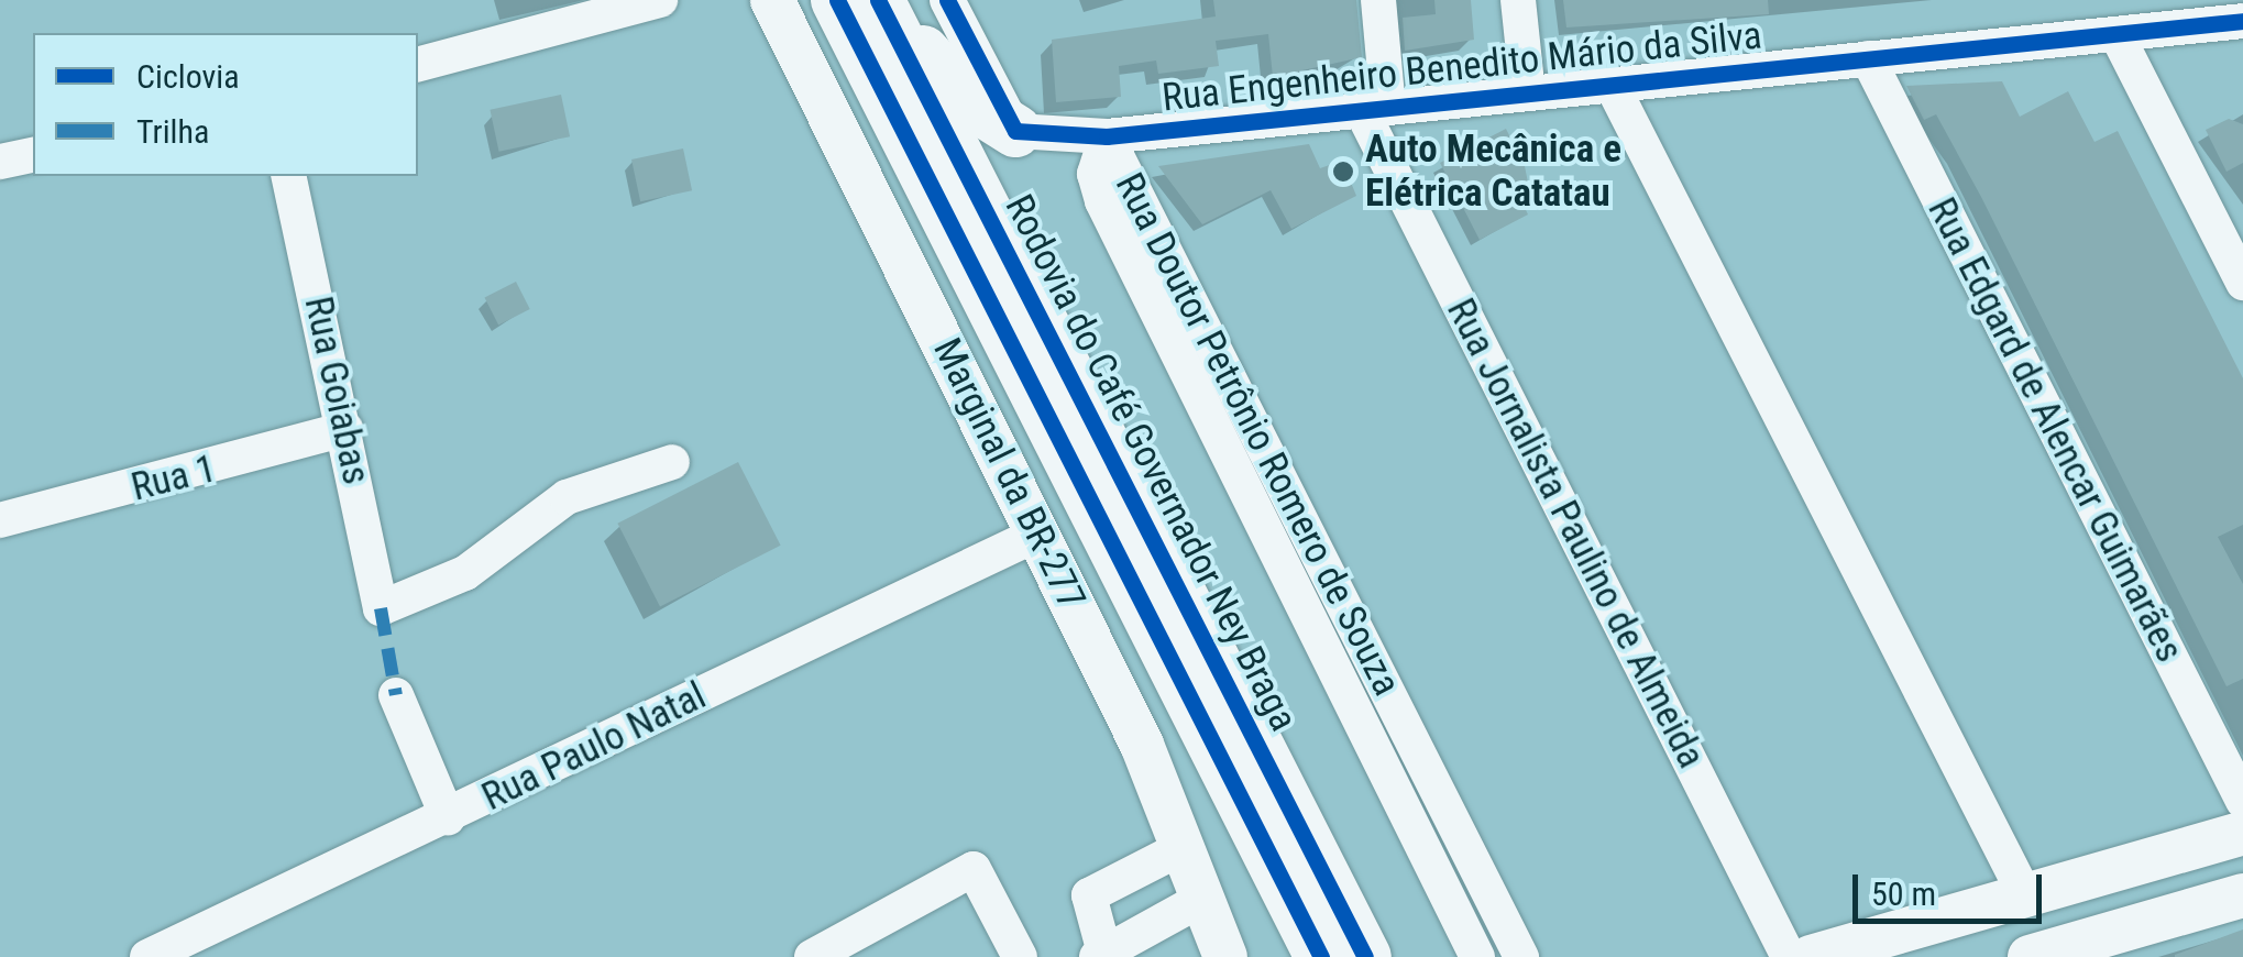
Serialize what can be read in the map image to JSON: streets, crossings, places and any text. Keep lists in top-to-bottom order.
{
  "streets": {
    "highway": ["Rodovia do Café Governador Ney Braga"],
    "main road": ["Marginal da BR-277"],
    "street": [
      "Rua Engenheiro Benedito Mário da Silva",
      "Rua Goiabas",
      "Rua Edgard de Alencar Guimarães",
      "Rua Doutor Petrônio Romero de Souza",
      "Rua 1",
      "Rua Jornalista Paulino de Almeida",
      "Rua Paulo Natal"
    ]
  },
  "crossings": [
    ["Rua Engenheiro Benedito Mário da Silva", "Rua Edgard de Alencar Guimarães"],
    ["Rua Engenheiro Benedito Mário da Silva", "Rua Doutor Petrônio Romero de Souza"],
    ["Rua Engenheiro Benedito Mário da Silva", "Rua Jornalista Paulino de Almeida"],
    ["Rua Goiabas", "Rua 1"],
    ["Marginal da BR-277", "Rua Paulo Natal"]
  ],
  "places": ["Auto Mecânica e Elétrica Catatau"],
  "legend": ["Ciclovia", "Trilha"],
  "scale_bar": "50 m"
}
